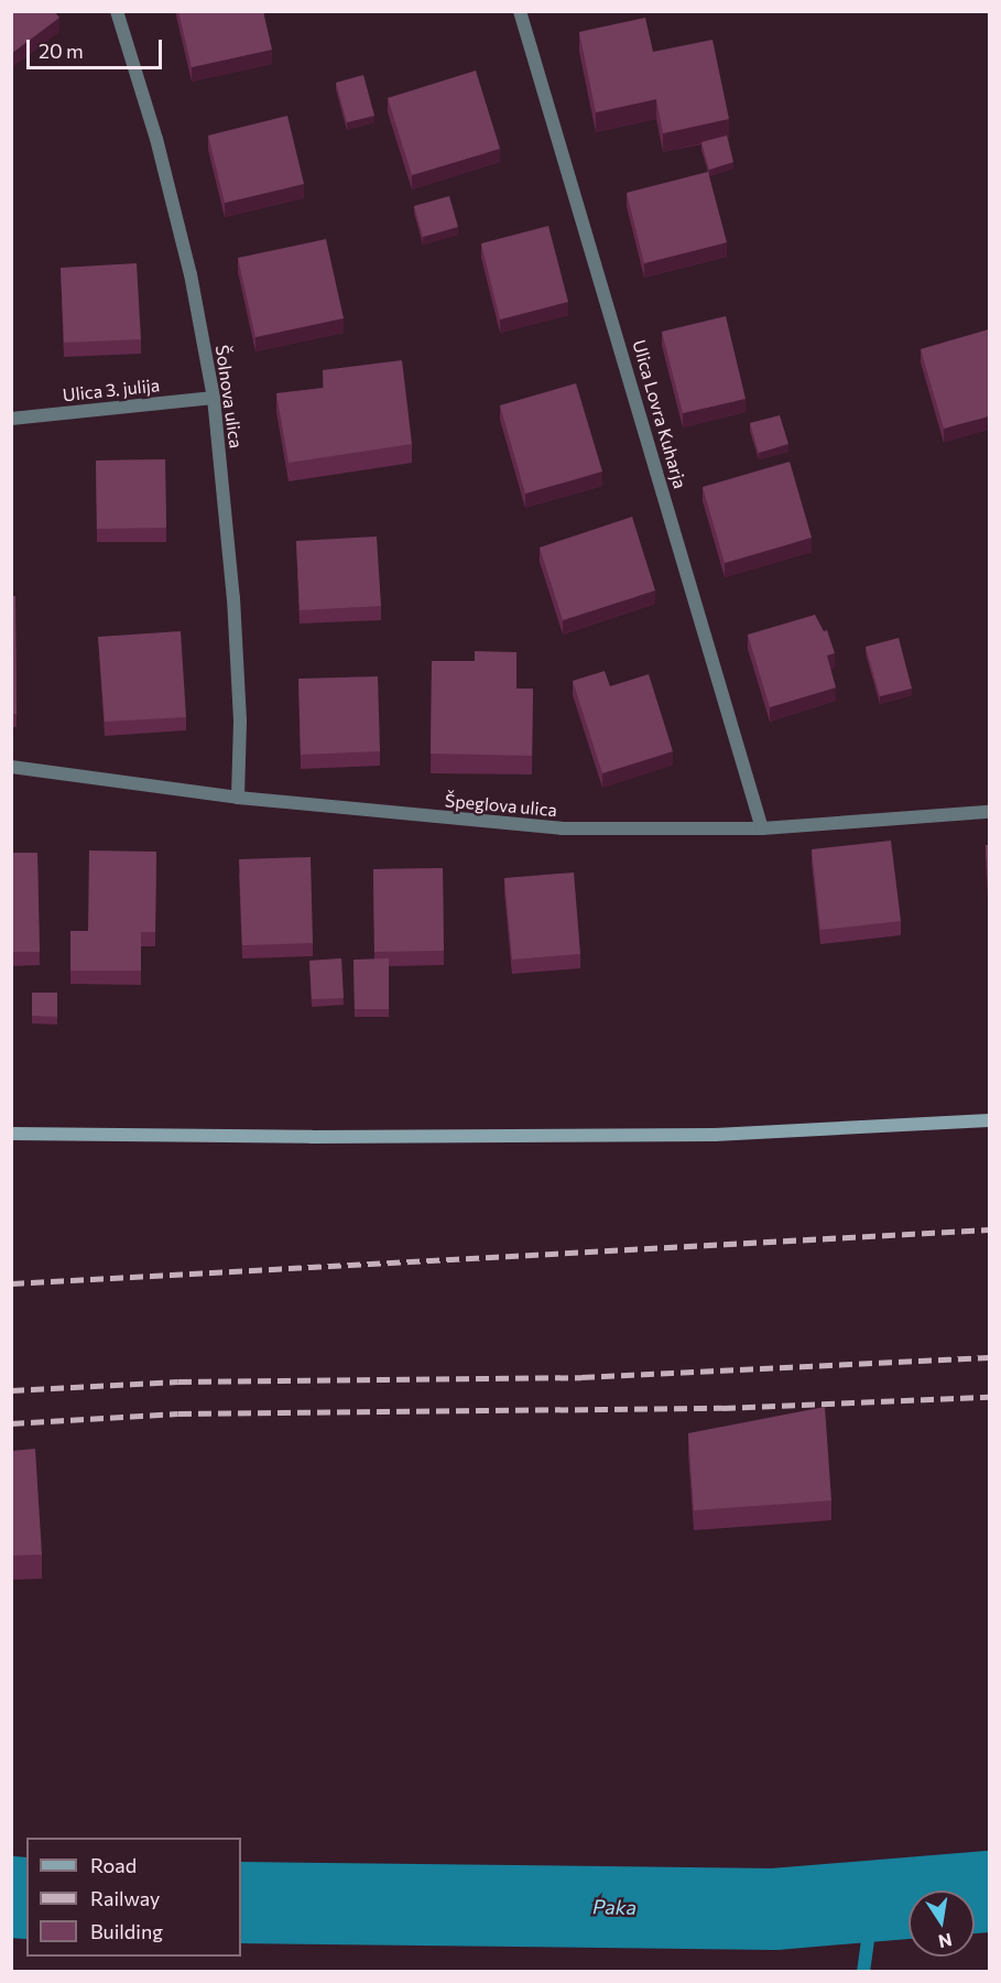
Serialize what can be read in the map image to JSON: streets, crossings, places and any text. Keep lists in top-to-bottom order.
{
  "streets": {
    "street": [
      "Ulica 3. julija",
      "Šolnova ulica",
      "Ulica Lovra Kuharja",
      "Špeglova ulica"
    ]
  },
  "crossings": [
    ["Ulica 3. julija", "Šolnova ulica"],
    ["Šolnova ulica", "Špeglova ulica"],
    ["Ulica Lovra Kuharja", "Špeglova ulica"]
  ],
  "water": ["Paka"],
  "legend": ["Road", "Railway", "Building"],
  "scale_bar": "20 m",
  "north": "bottom"
}
